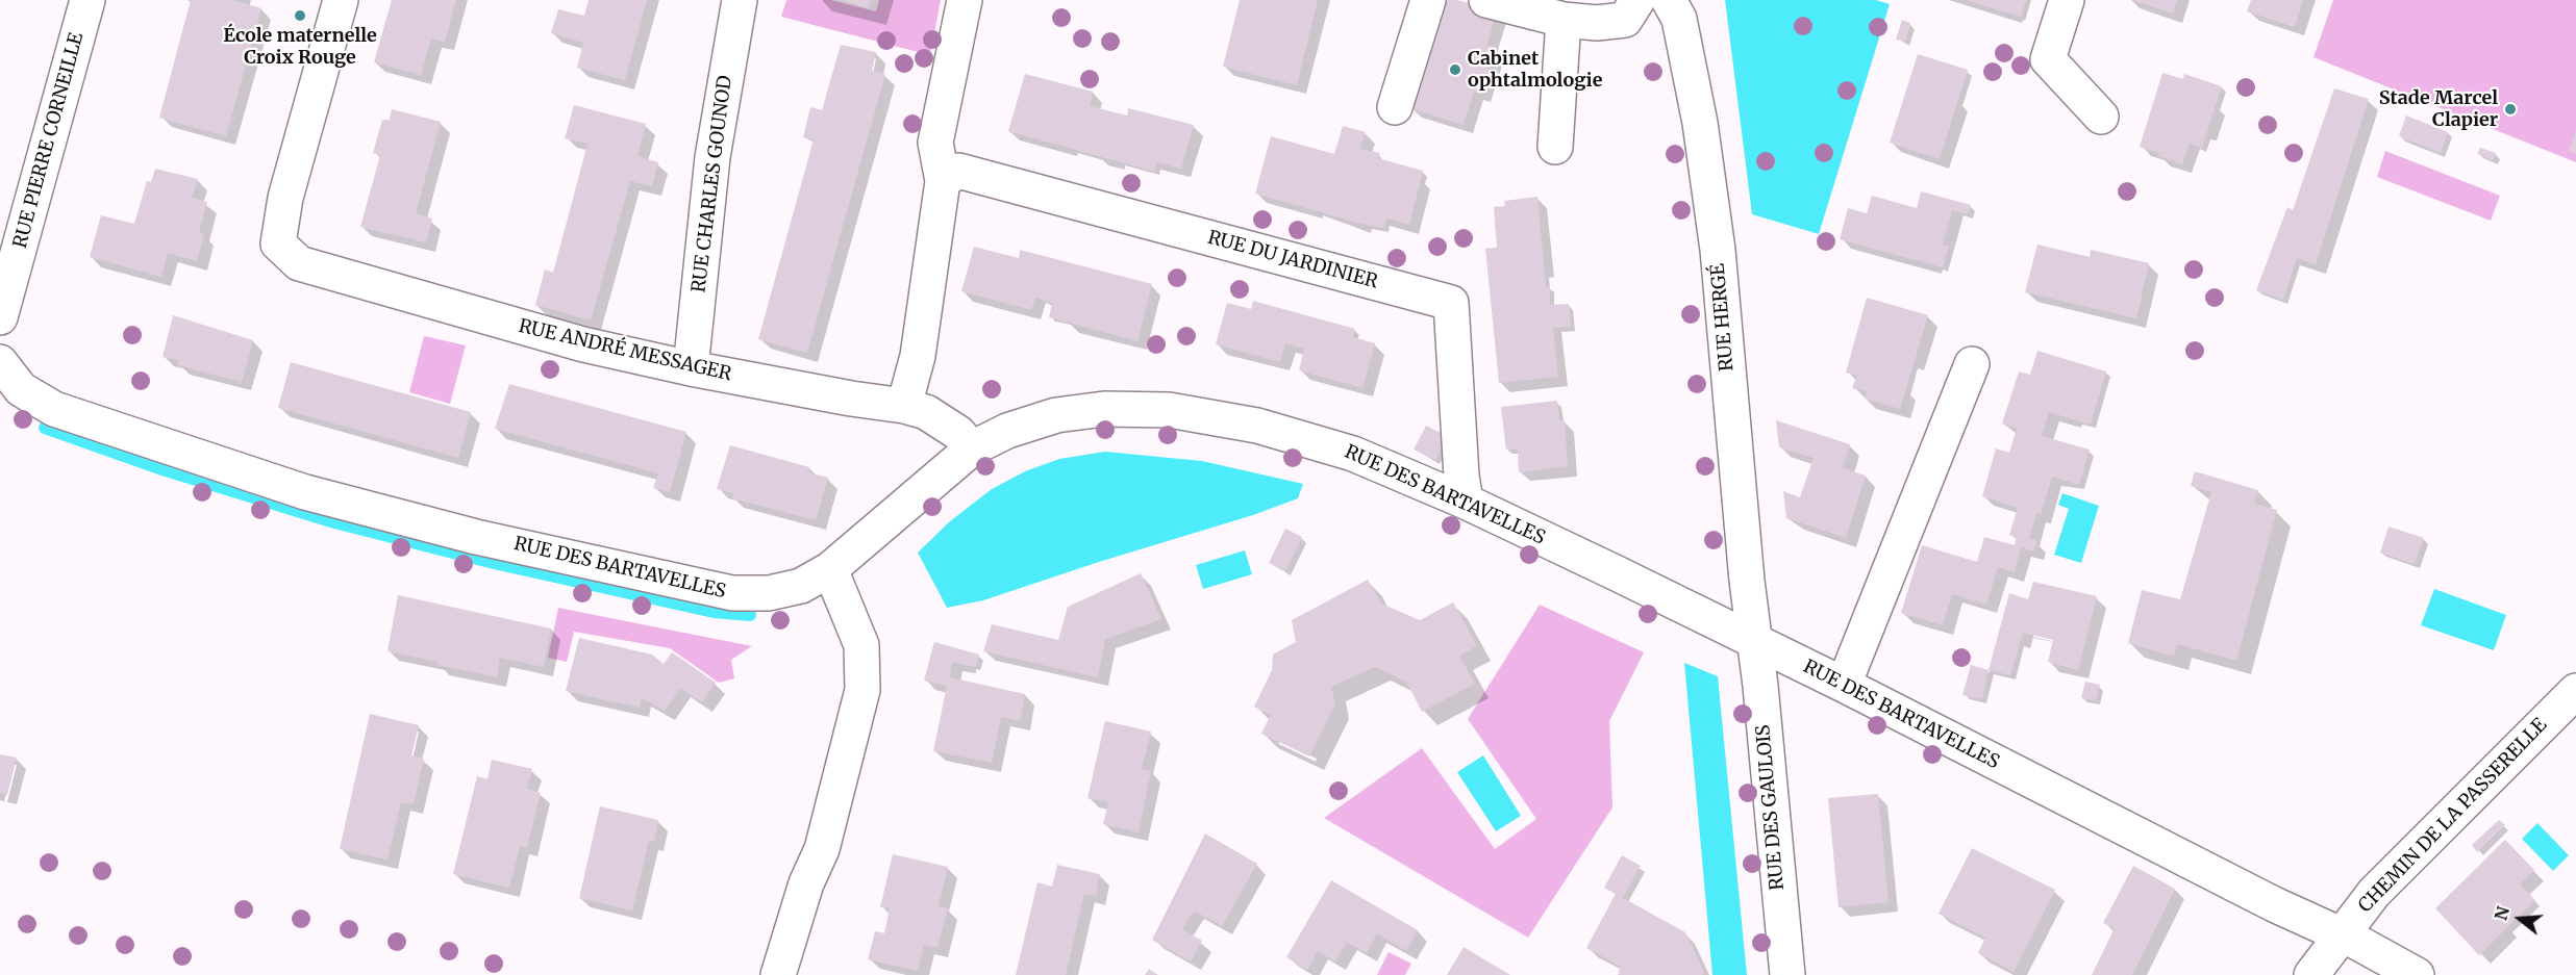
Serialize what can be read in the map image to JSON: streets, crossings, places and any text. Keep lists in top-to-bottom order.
{
  "streets": {
    "street": [
      "RUE PIERRE CORNEILLE",
      "RUE CHARLES GOUNOD",
      "RUE DU JARDINIER",
      "RUE HERGÉ",
      "RUE ANDRÉ MESSAGER",
      "RUE DES BARTAVELLES",
      "RUE DES GAULOIS",
      "CHEMIN DE LA PASSERELLE"
    ]
  },
  "crossings": [
    ["RUE CHARLES GOUNOD", "RUE ANDRÉ MESSAGER"],
    ["RUE DU JARDINIER", "RUE DES BARTAVELLES"],
    ["RUE HERGÉ", "RUE DES BARTAVELLES"],
    ["RUE HERGÉ", "RUE DES GAULOIS"],
    ["RUE ANDRÉ MESSAGER", "RUE DES BARTAVELLES"],
    ["RUE DES BARTAVELLES", "RUE DES GAULOIS"],
    ["RUE DES BARTAVELLES", "CHEMIN DE LA PASSERELLE"]
  ],
  "places": ["École maternelle Croix Rouge", "Cabinet ophtalmologie", "Stade Marcel Clapier"],
  "north": "left"
}
